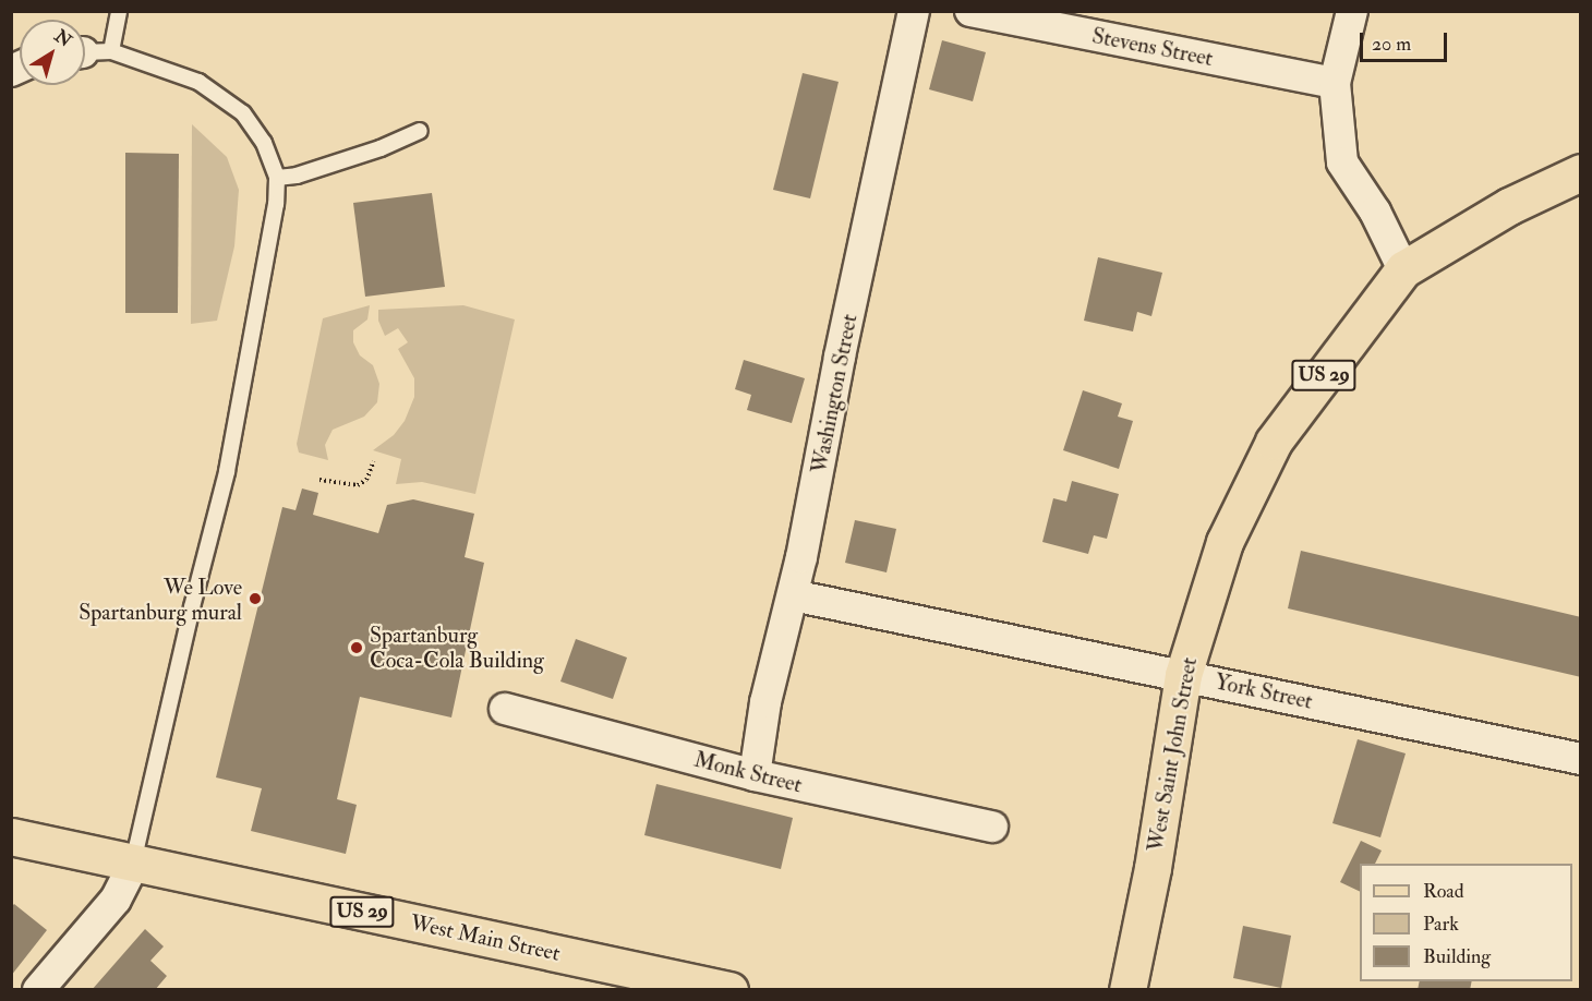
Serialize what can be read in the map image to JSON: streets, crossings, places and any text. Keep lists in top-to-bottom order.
{
  "streets": {
    "main road": ["US 29", "West Saint John Street", "West Main Street"],
    "street": [
      "Stevens Street",
      "Washington Street",
      "York Street",
      "Monk Street"
    ]
  },
  "crossings": [
    ["Washington Street", "York Street"],
    ["Washington Street", "Monk Street"],
    ["York Street", "West Saint John Street"]
  ],
  "places": ["We Love Spartanburg mural", "Spartanburg Coca-Cola Building"],
  "legend": ["Road", "Park", "Building"],
  "scale_bar": "20 m",
  "north": "top right"
}
